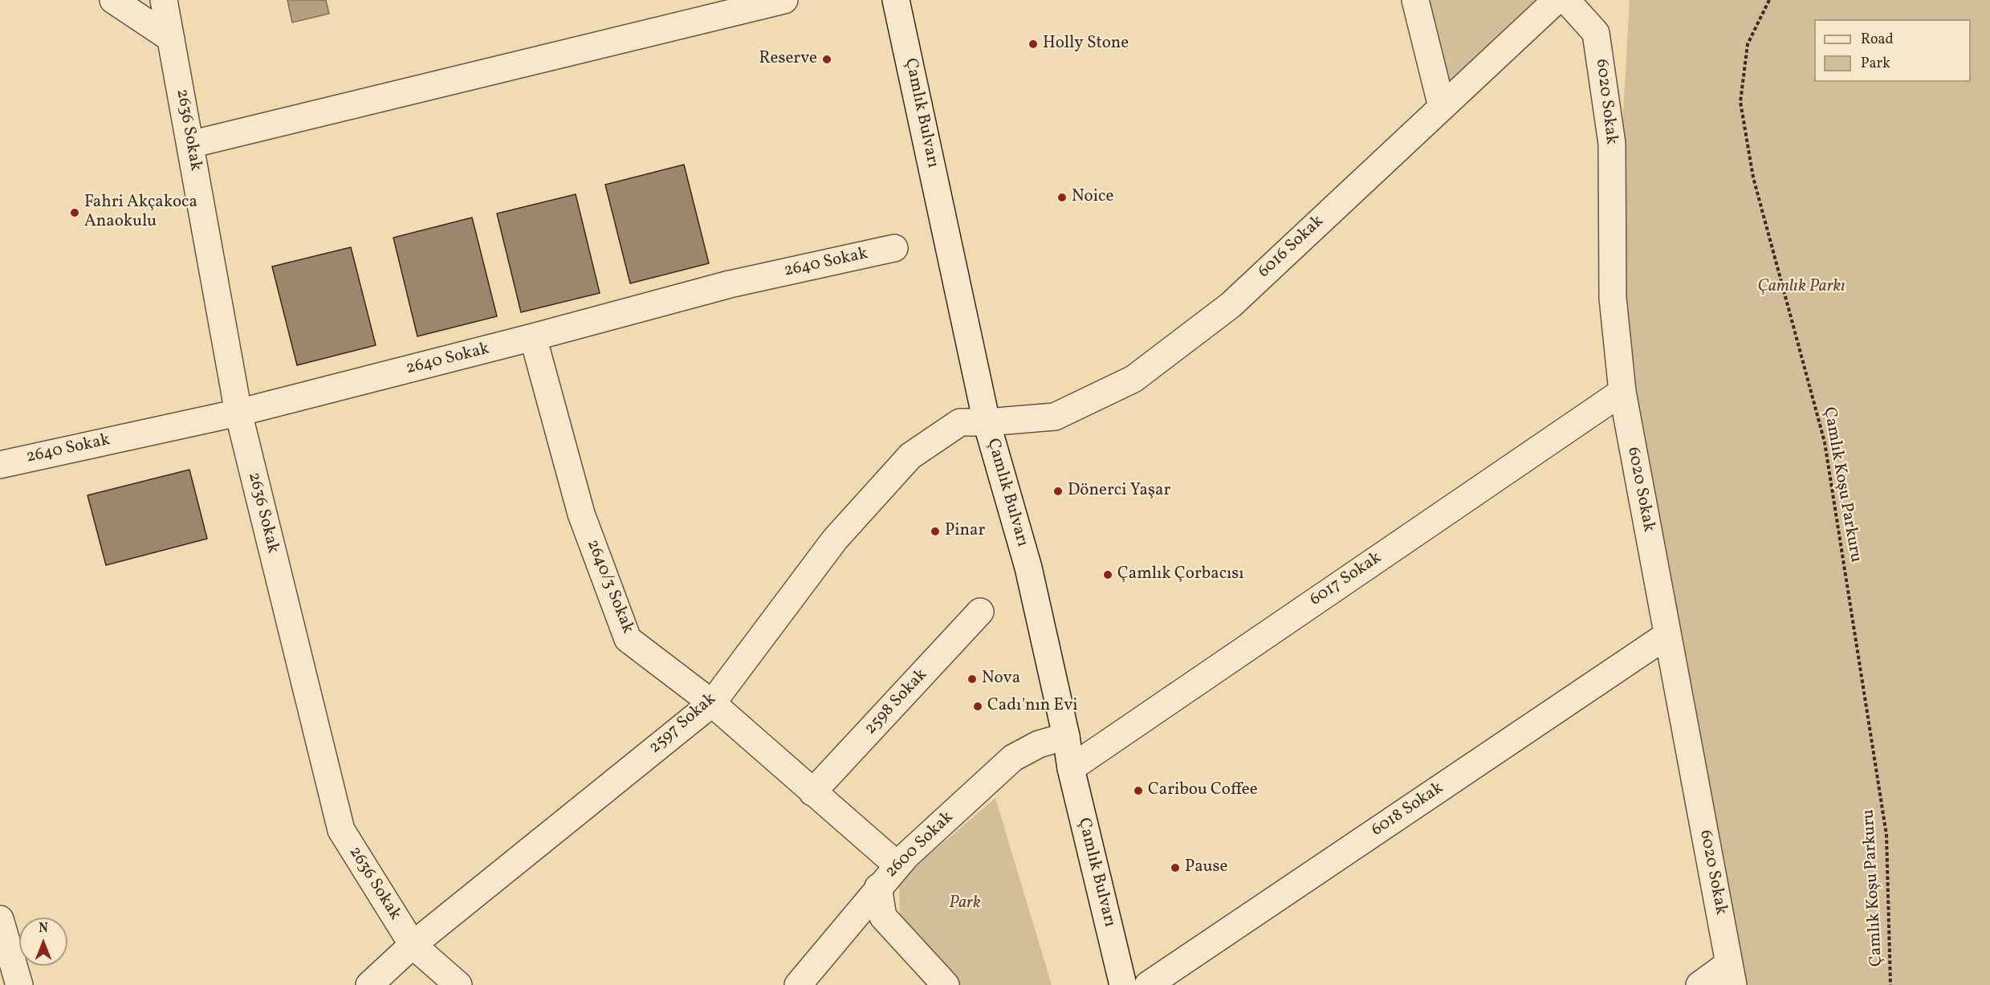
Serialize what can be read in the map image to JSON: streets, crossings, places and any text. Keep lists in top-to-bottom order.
{
  "streets": {
    "street": [
      "6020 Sokak",
      "Çamlık Bulvarı",
      "2636 Sokak",
      "6016 Sokak",
      "2640 Sokak",
      "6017 Sokak",
      "2640/3 Sokak",
      "2598 Sokak",
      "2597 Sokak",
      "6018 Sokak",
      "2600 Sokak"
    ],
    "path": ["Çamlık Koşu Parkuru"]
  },
  "crossings": [
    ["6020 Sokak", "6017 Sokak"],
    ["6020 Sokak", "6018 Sokak"],
    ["Çamlık Bulvarı", "6016 Sokak"],
    ["Çamlık Bulvarı", "6017 Sokak"],
    ["Çamlık Bulvarı", "2597 Sokak"],
    ["Çamlık Bulvarı", "2600 Sokak"],
    ["2636 Sokak", "2640 Sokak"],
    ["2636 Sokak", "2597 Sokak"],
    ["6016 Sokak", "2597 Sokak"],
    ["2640 Sokak", "2640/3 Sokak"],
    ["2640/3 Sokak", "2598 Sokak"],
    ["2640/3 Sokak", "2597 Sokak"],
    ["2640/3 Sokak", "2600 Sokak"]
  ],
  "parks": ["Çamlık Parkı", "Park"],
  "places": [
    "Holly Stone",
    "Reserve",
    "Noice",
    "Fahri Akçakoca Anaokulu",
    "Dönerci Yaşar",
    "Pinar",
    "Çamlık Çorbacısı",
    "Nova",
    "Cadı'nın Evi",
    "Caribou Coffee",
    "Pause"
  ],
  "legend": ["Road", "Park"],
  "north": "top"
}
